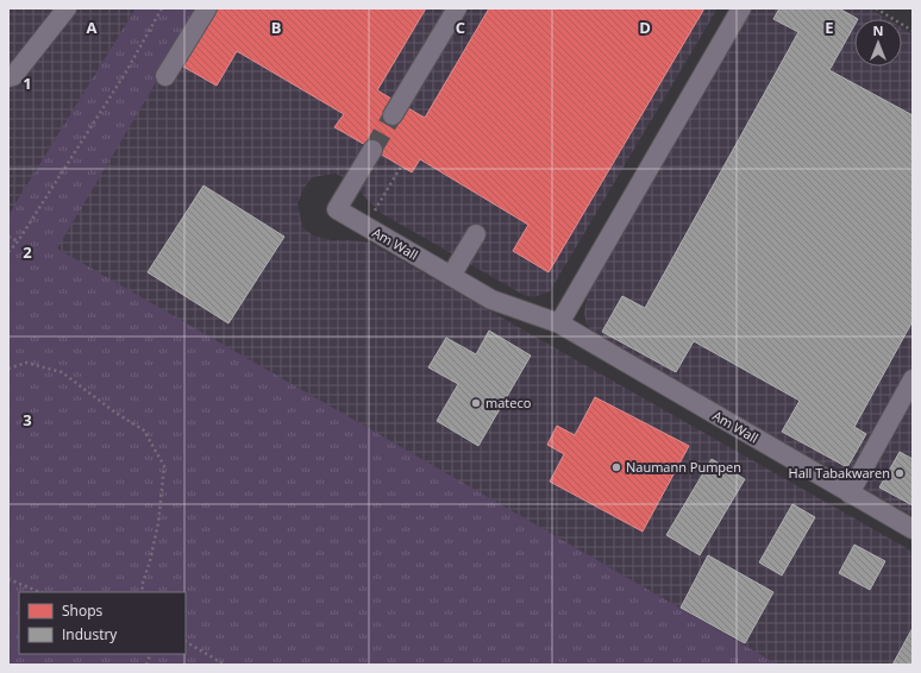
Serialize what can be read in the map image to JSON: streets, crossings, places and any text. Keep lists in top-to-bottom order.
{
  "streets": {
    "street": ["Am Wall"]
  },
  "places": ["mateco", "Naumann Pumpen", "Hall Tabakwaren"],
  "legend": ["Shops", "Industry"],
  "north": "top",
  "grid": {
    "columns": [
      "A",
      "B",
      "C",
      "D",
      "E"
    ],
    "rows": ["1", "2", "3"]
  }
}
